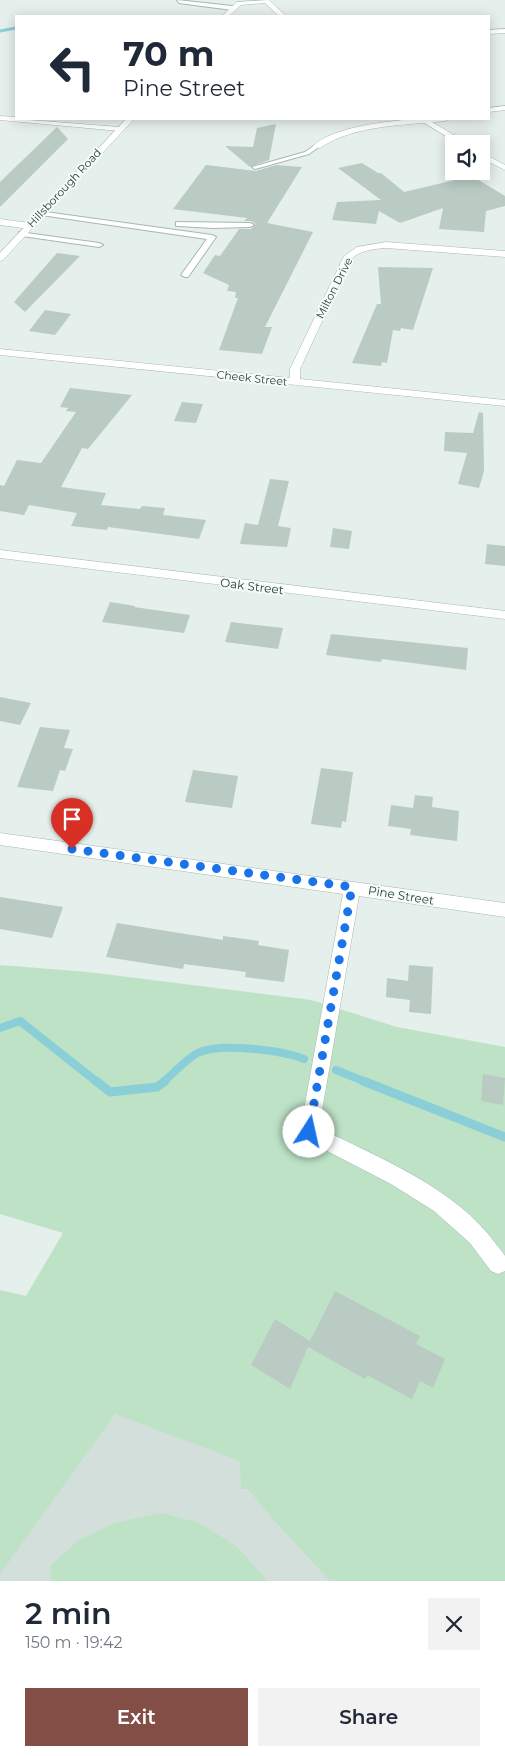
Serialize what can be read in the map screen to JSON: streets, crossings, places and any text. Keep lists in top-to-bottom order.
{
  "streets": {
    "street": [
      "Hillsborough Road",
      "Milton Drive",
      "Cheek Street",
      "Oak Street",
      "Pine Street"
    ]
  },
  "crossings": [
    ["Milton Drive", "Cheek Street"]
  ],
  "page": {
    "turn": ["70 m", "Pine Street"],
    "heading": ["2 min", "150 m · 19:42"],
    "buttons": ["Exit", "Share"]
  }
}
